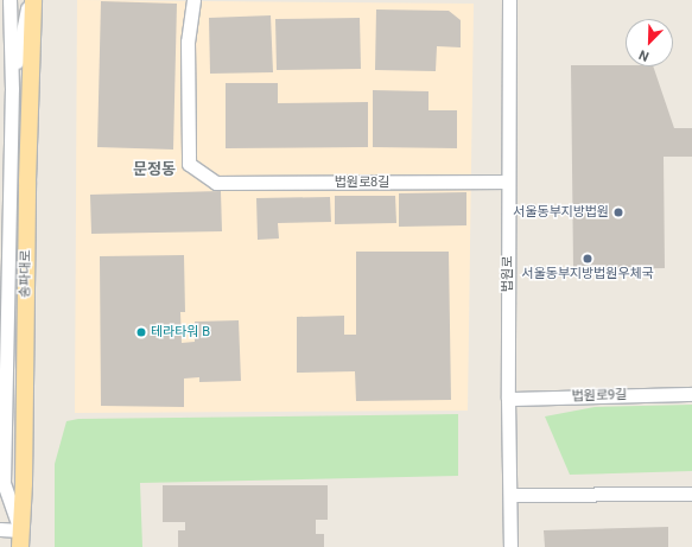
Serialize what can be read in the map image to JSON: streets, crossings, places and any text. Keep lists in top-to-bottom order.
{
  "streets": {
    "main road": ["송파대로"],
    "street": ["법원로8길", "법원로", "법원로9길"]
  },
  "crossings": [
    ["법원로8길", "법원로"],
    ["법원로", "법원로9길"]
  ],
  "districts": ["문정동"],
  "places": ["서울동부지방법원", "서울동부지방법원우체국", "테라타워 B"],
  "north": "bottom left"
}
